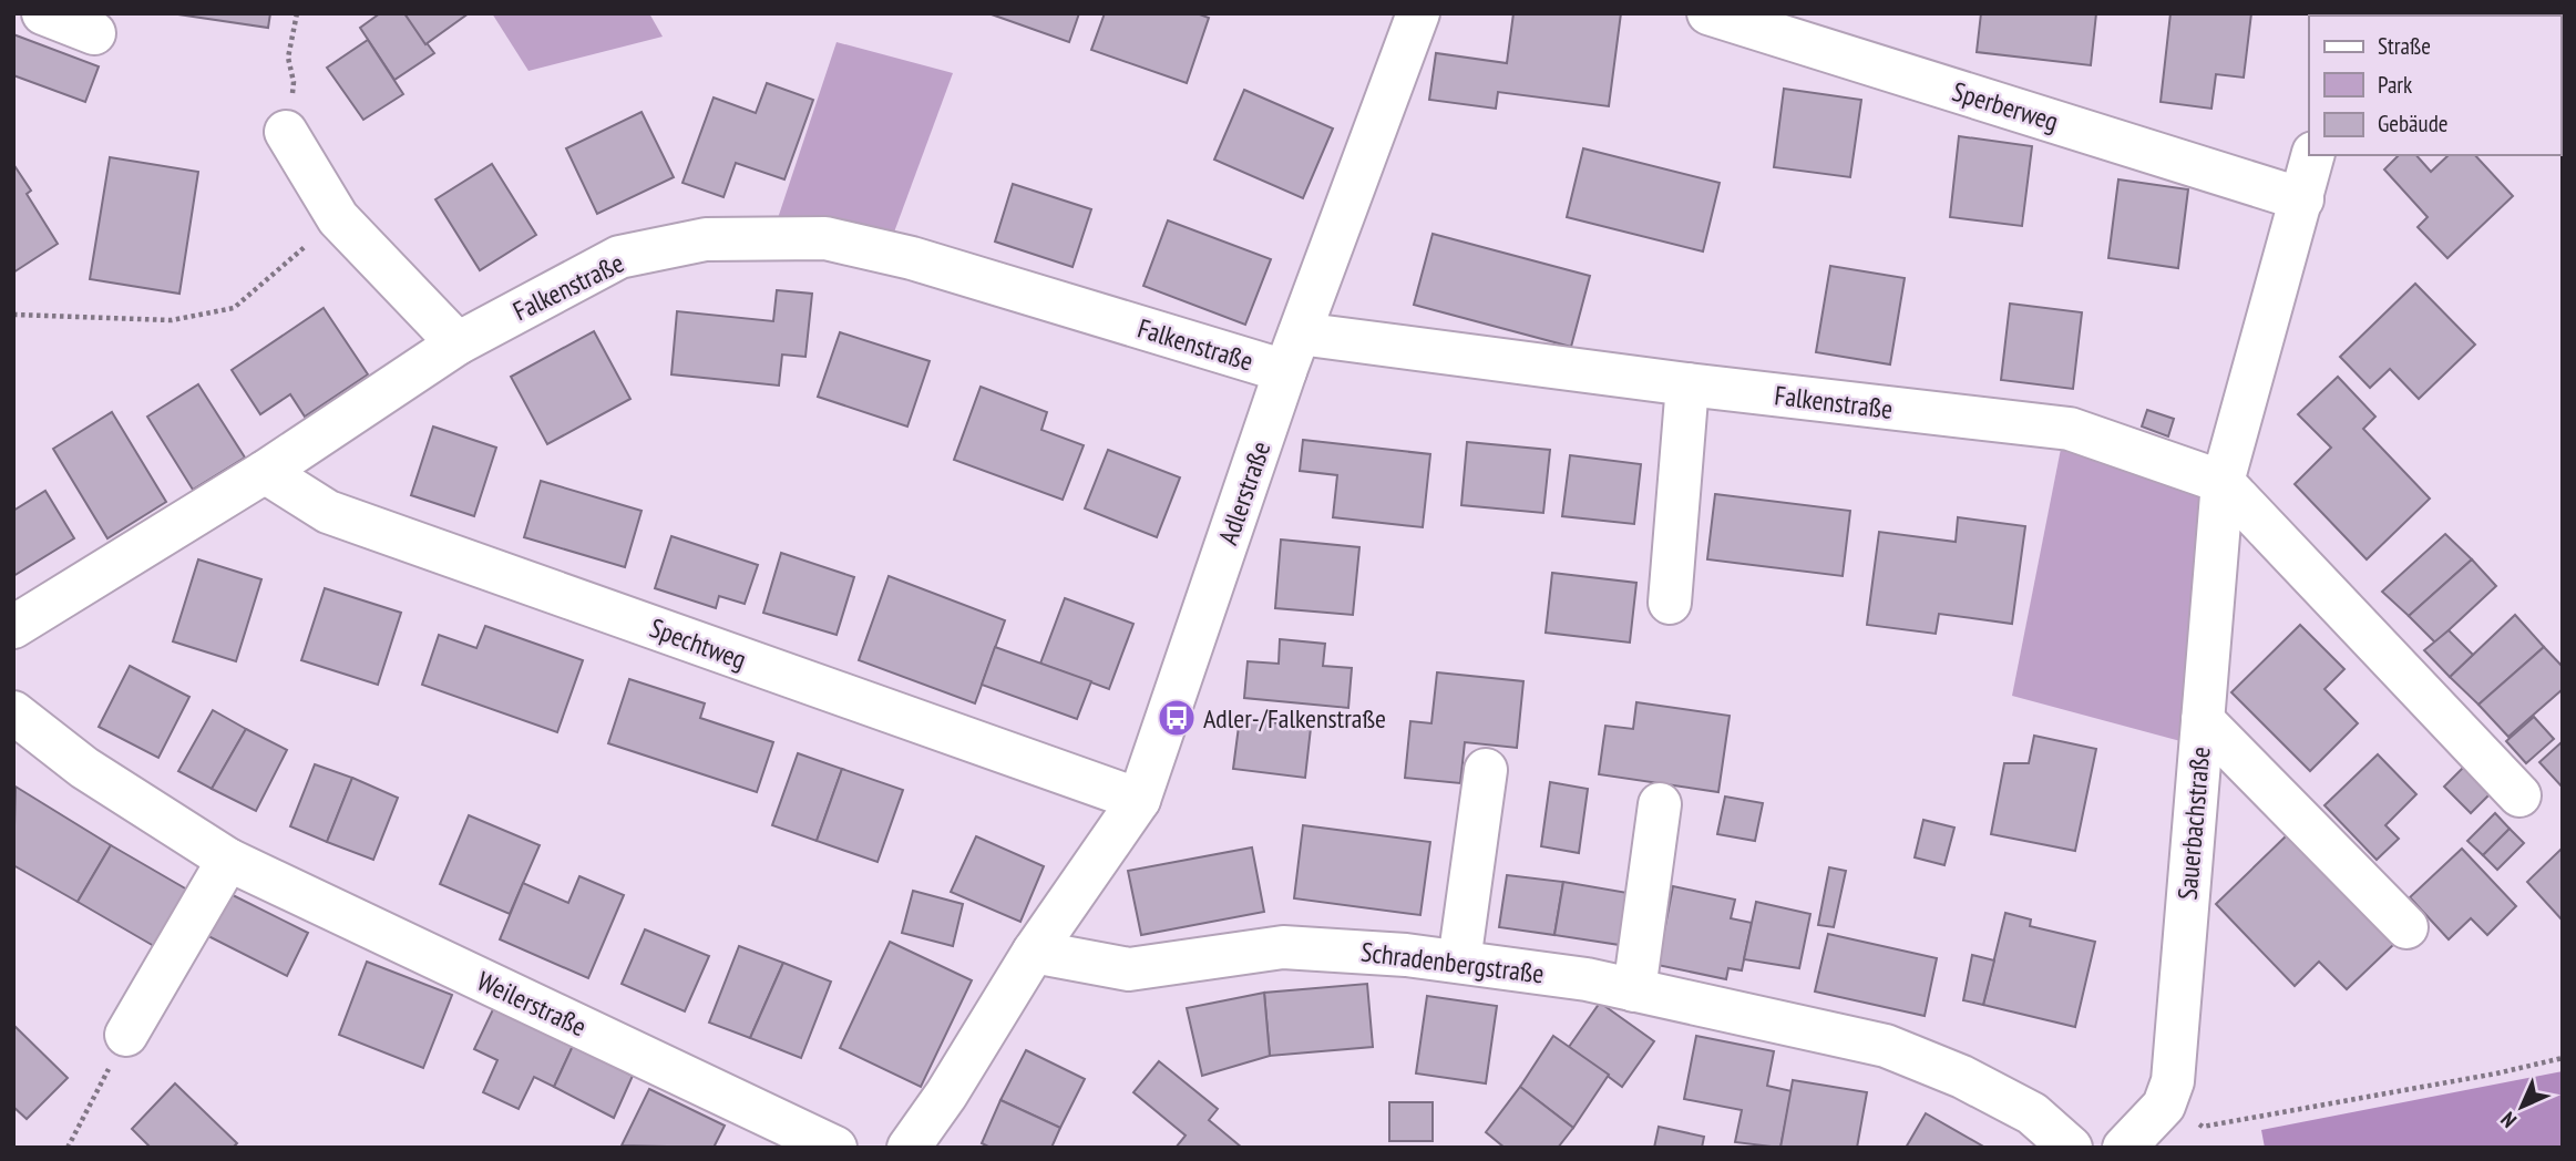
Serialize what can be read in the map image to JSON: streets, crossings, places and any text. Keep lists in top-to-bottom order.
{
  "streets": {
    "street": [
      "Sperberweg",
      "Falkenstraße",
      "Adlerstraße",
      "Spechtweg",
      "Sauerbachstraße",
      "Schradenbergstraße",
      "Weilerstraße"
    ]
  },
  "crossings": [
    ["Sperberweg", "Sauerbachstraße"],
    ["Falkenstraße", "Adlerstraße"],
    ["Falkenstraße", "Spechtweg"],
    ["Falkenstraße", "Sauerbachstraße"],
    ["Adlerstraße", "Spechtweg"],
    ["Adlerstraße", "Schradenbergstraße"]
  ],
  "places": {
    "bus stop": ["Adler-/Falkenstraße"]
  },
  "legend": ["Straße", "Park", "Gebäude"],
  "north": "bottom left"
}
